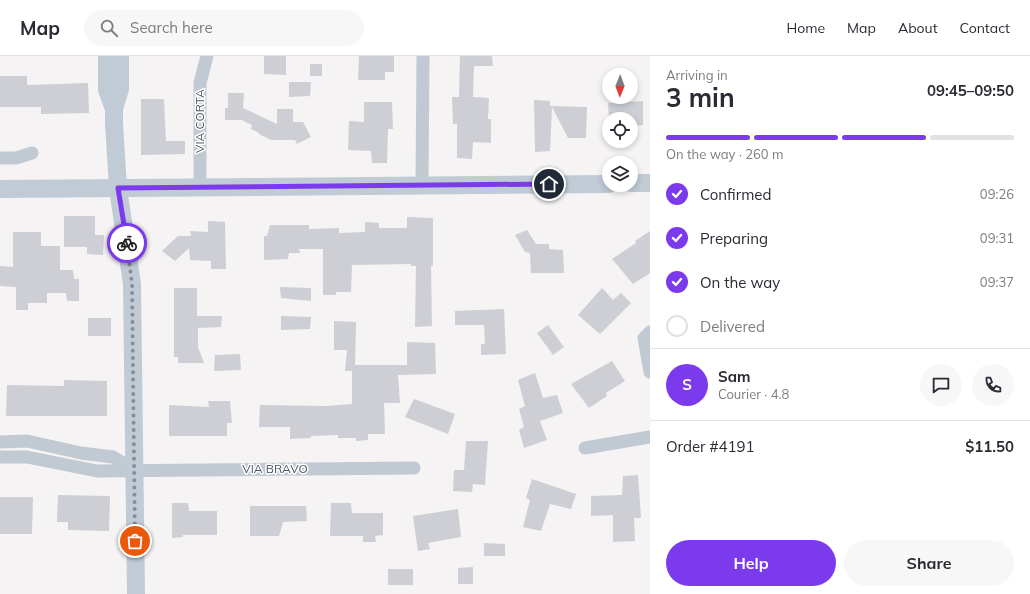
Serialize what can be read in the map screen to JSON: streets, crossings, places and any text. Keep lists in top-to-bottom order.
{
  "streets": {
    "street": ["VIA CORTA", "VIA BRAVO"]
  },
  "north": "bottom",
  "page": {
    "header": "Map",
    "search": "Search here",
    "nav": [
      "Home",
      "Map",
      "About",
      "Contact"
    ],
    "heading": ["3 min", "Arriving in", "09:45–09:50"],
    "panel": [
      "Sam",
      "Courier · 4.8",
      "Order #4191",
      "$11.50"
    ],
    "bar": "On the way · 260 m",
    "list": [
      ["Confirmed", "09:26"],
      ["Preparing", "09:31"],
      ["On the way", "09:37"],
      "Delivered"
    ],
    "round": "S",
    "buttons": ["Help", "Share"]
  }
}
